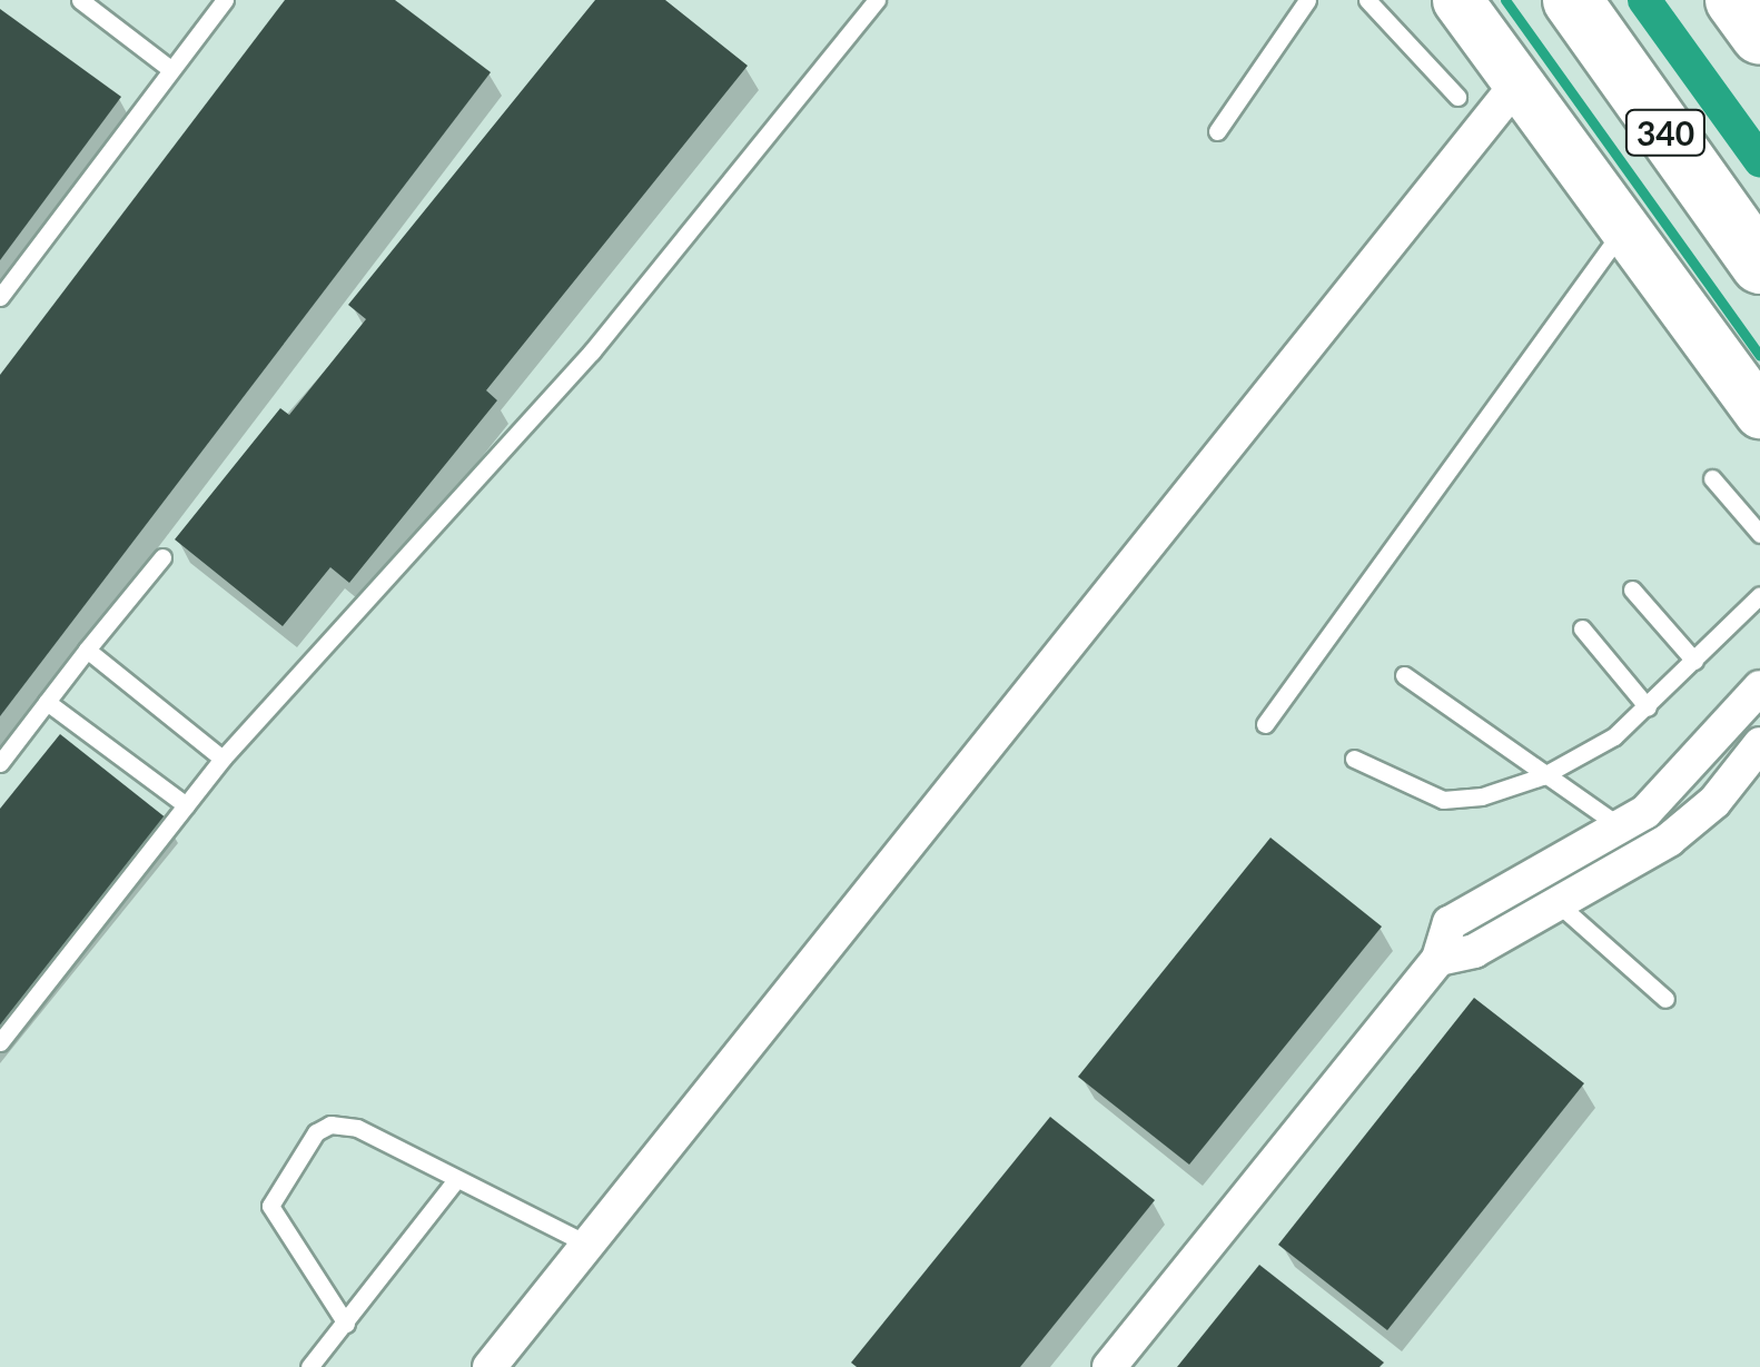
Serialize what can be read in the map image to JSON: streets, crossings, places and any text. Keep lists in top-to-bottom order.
{
  "streets": {
    "highway": ["340"]
  }
}
